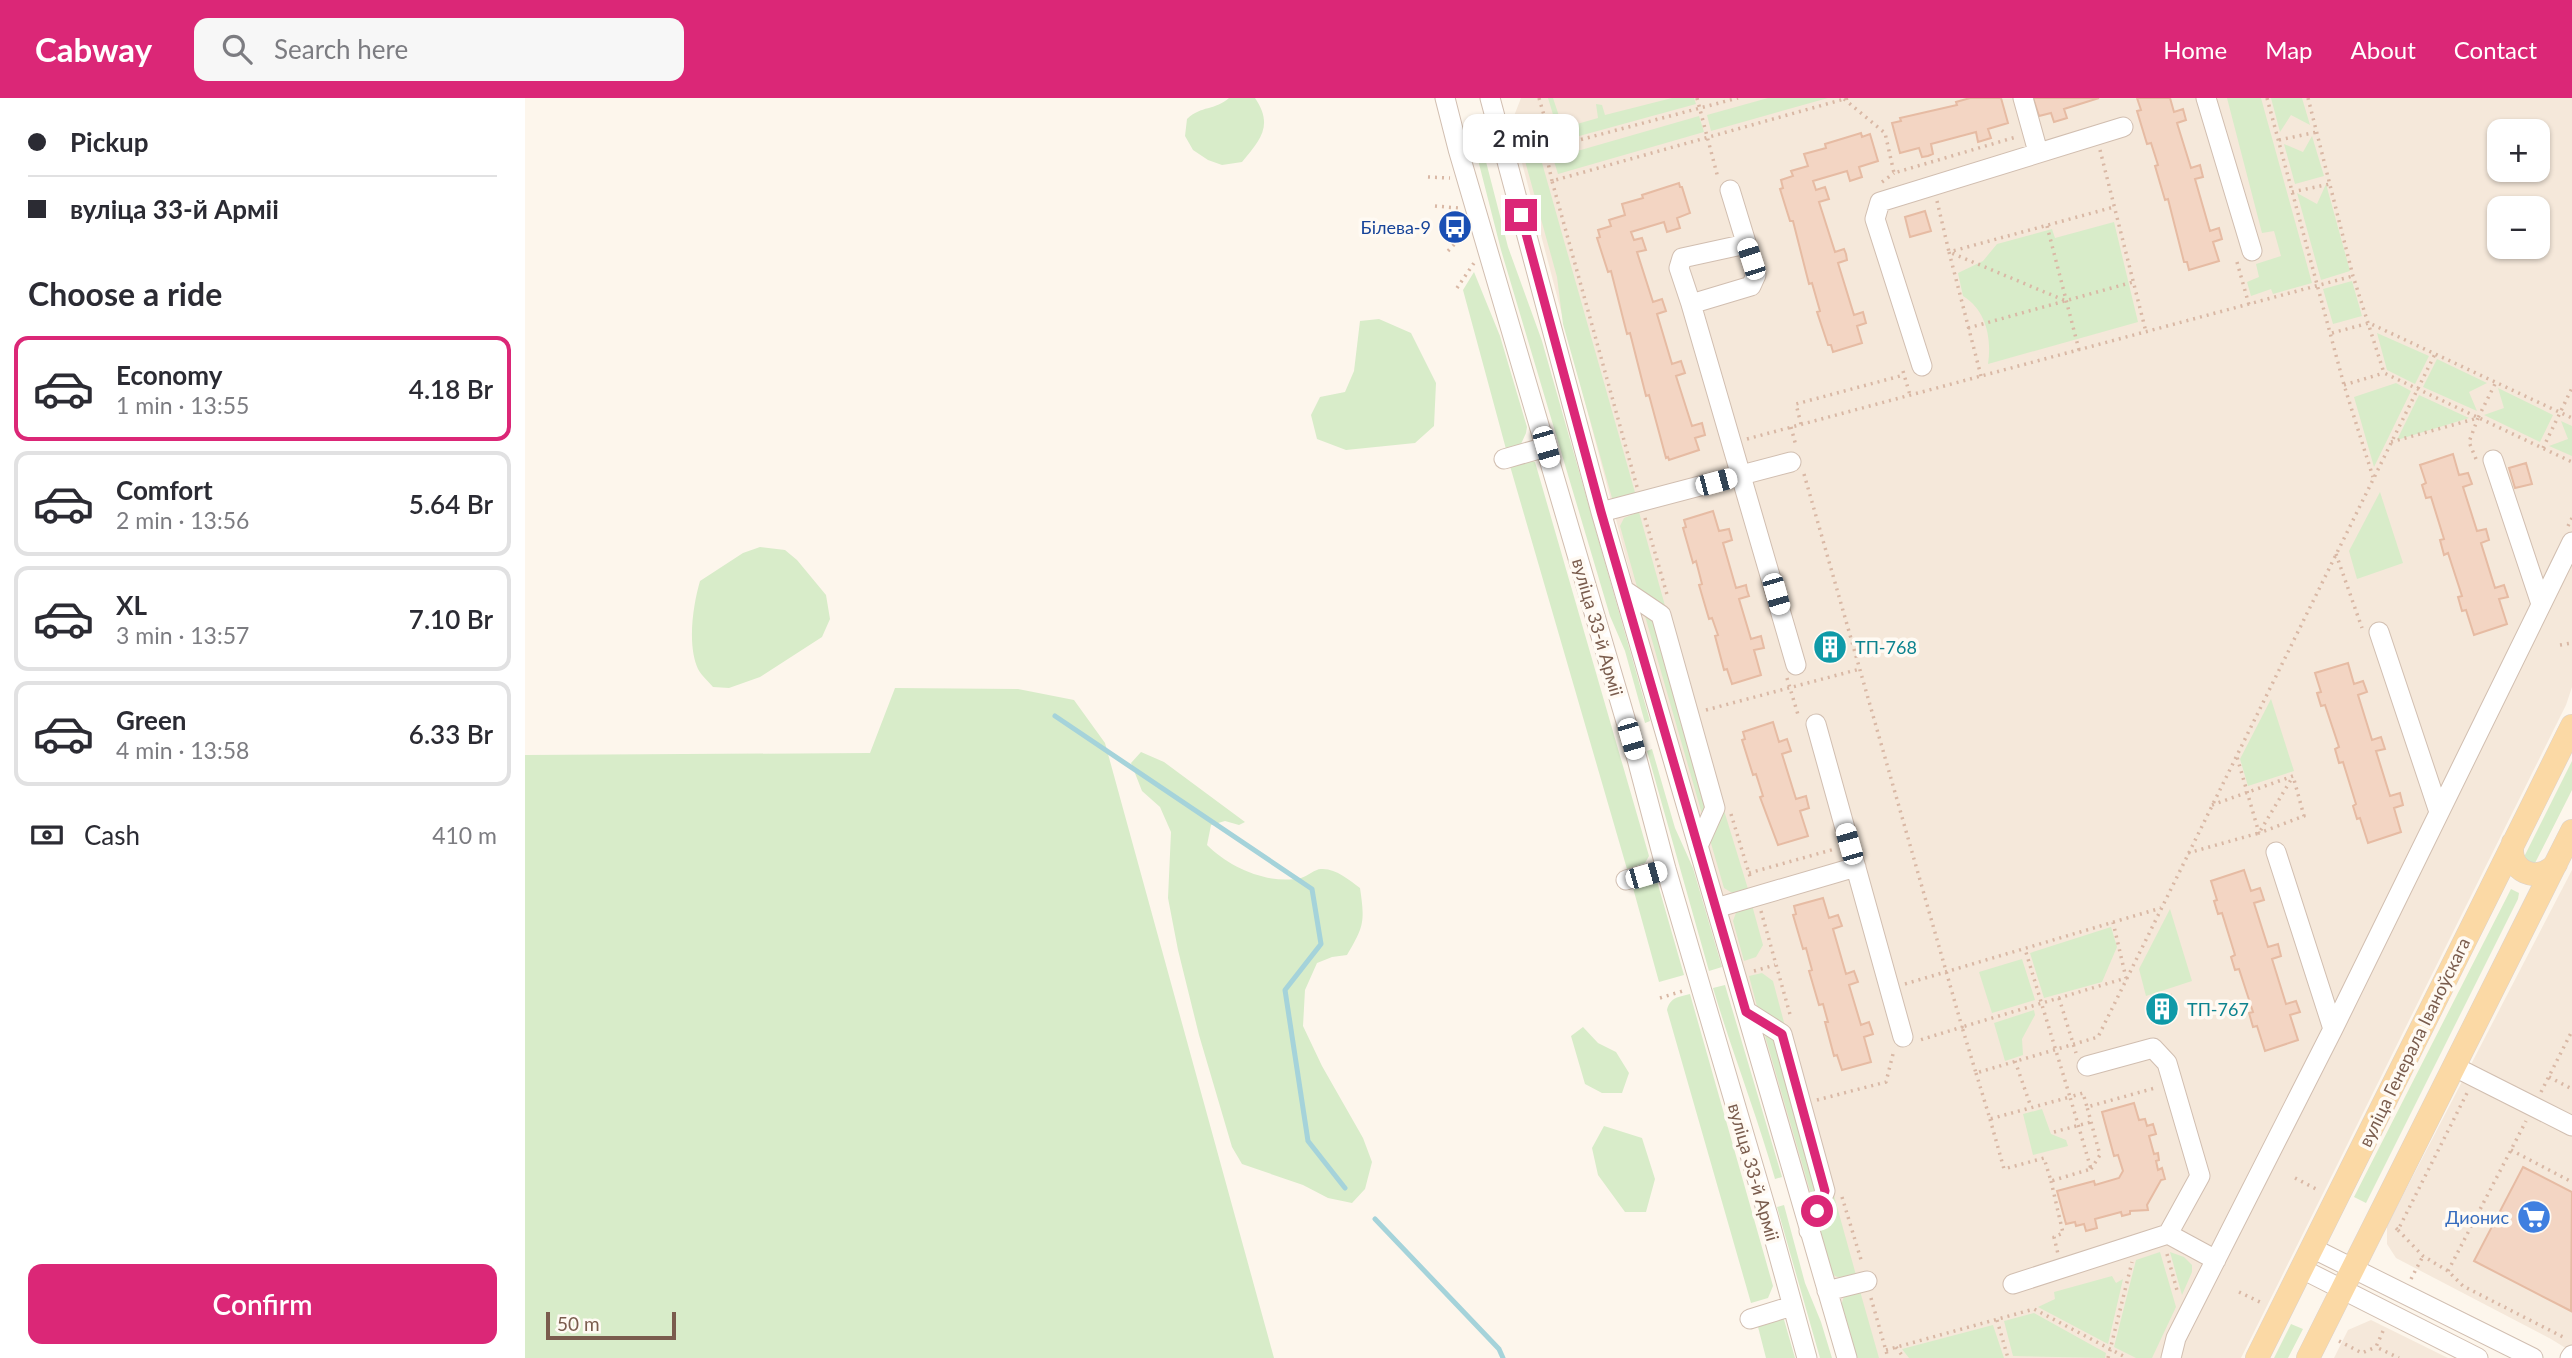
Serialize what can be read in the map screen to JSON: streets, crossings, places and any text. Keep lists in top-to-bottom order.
{
  "streets": {
    "main road": ["вуліца Генерала Іваноўскага"],
    "street": ["вуліца 33-й Арміі"]
  },
  "places": {
    "bus stop": ["Білева-9"],
    "building": ["ТП-768", "ТП-767"],
    "supermarket": ["Дионис"]
  },
  "scale_bar": "50 m",
  "page": {
    "header": "Cabway",
    "search": "Search here",
    "nav": [
      "Home",
      "Map",
      "About",
      "Contact"
    ],
    "banner": ["Pickup", "вуліца 33-й Арміі"],
    "bubble": "2 min",
    "map_buttons": ["+", "−"],
    "heading": "Choose a ride",
    "list": [
      {
        "name": "Economy",
        "note": "1 min · 13:55",
        "value": "4.18 Br"
      },
      {
        "name": "Comfort",
        "note": "2 min · 13:56",
        "value": "5.64 Br"
      },
      {
        "name": "XL",
        "note": "3 min · 13:57",
        "value": "7.10 Br"
      },
      {
        "name": "Green",
        "note": "4 min · 13:58",
        "value": "6.33 Br"
      }
    ],
    "pay": ["Cash", "410 m"],
    "buttons": "Confirm",
    "scale": "50 m"
  }
}
